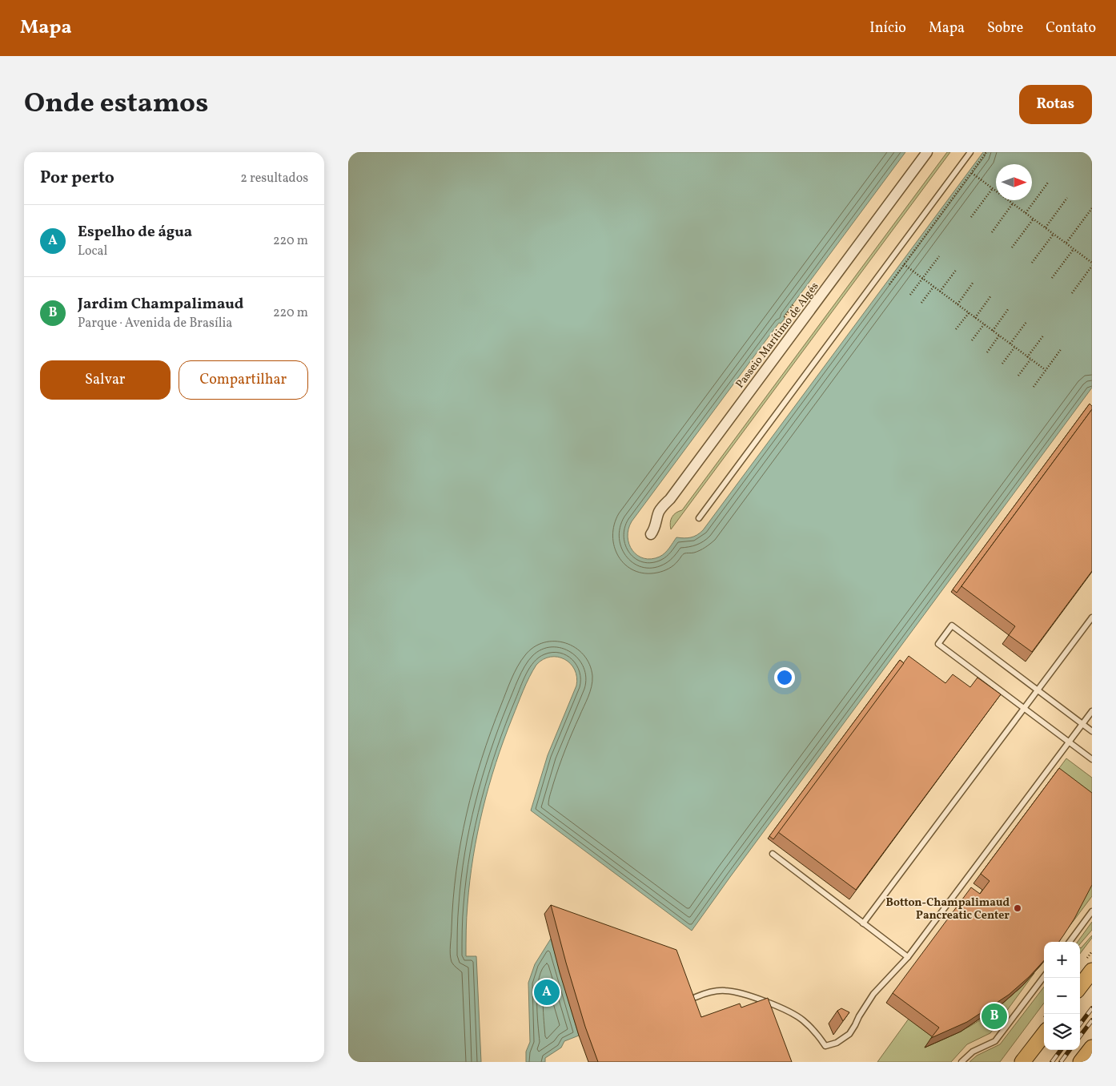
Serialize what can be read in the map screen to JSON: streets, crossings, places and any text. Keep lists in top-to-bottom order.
{
  "streets": {
    "street": ["Passeio Marítimo de Algés"]
  },
  "places": ["Botton-Champalimaud Pancreatic Center"],
  "north": "right",
  "page": {
    "header": "Mapa",
    "nav": [
      "Início",
      "Mapa",
      "Sobre",
      "Contato"
    ],
    "title": "Onde estamos",
    "buttons": [
      "Rotas",
      ["Salvar", "Compartilhar"]
    ],
    "heading": ["Por perto", "2 resultados"],
    "list": [
      {
        "mark": "A",
        "name": "Espelho de água",
        "note": "Local",
        "value": "220 m"
      },
      {
        "mark": "B",
        "name": "Jardim Champalimaud",
        "note": "Parque · Avenida de Brasília",
        "value": "220 m"
      }
    ],
    "map_buttons": ["+", "−"],
    "pins": ["A", "B"]
  }
}
